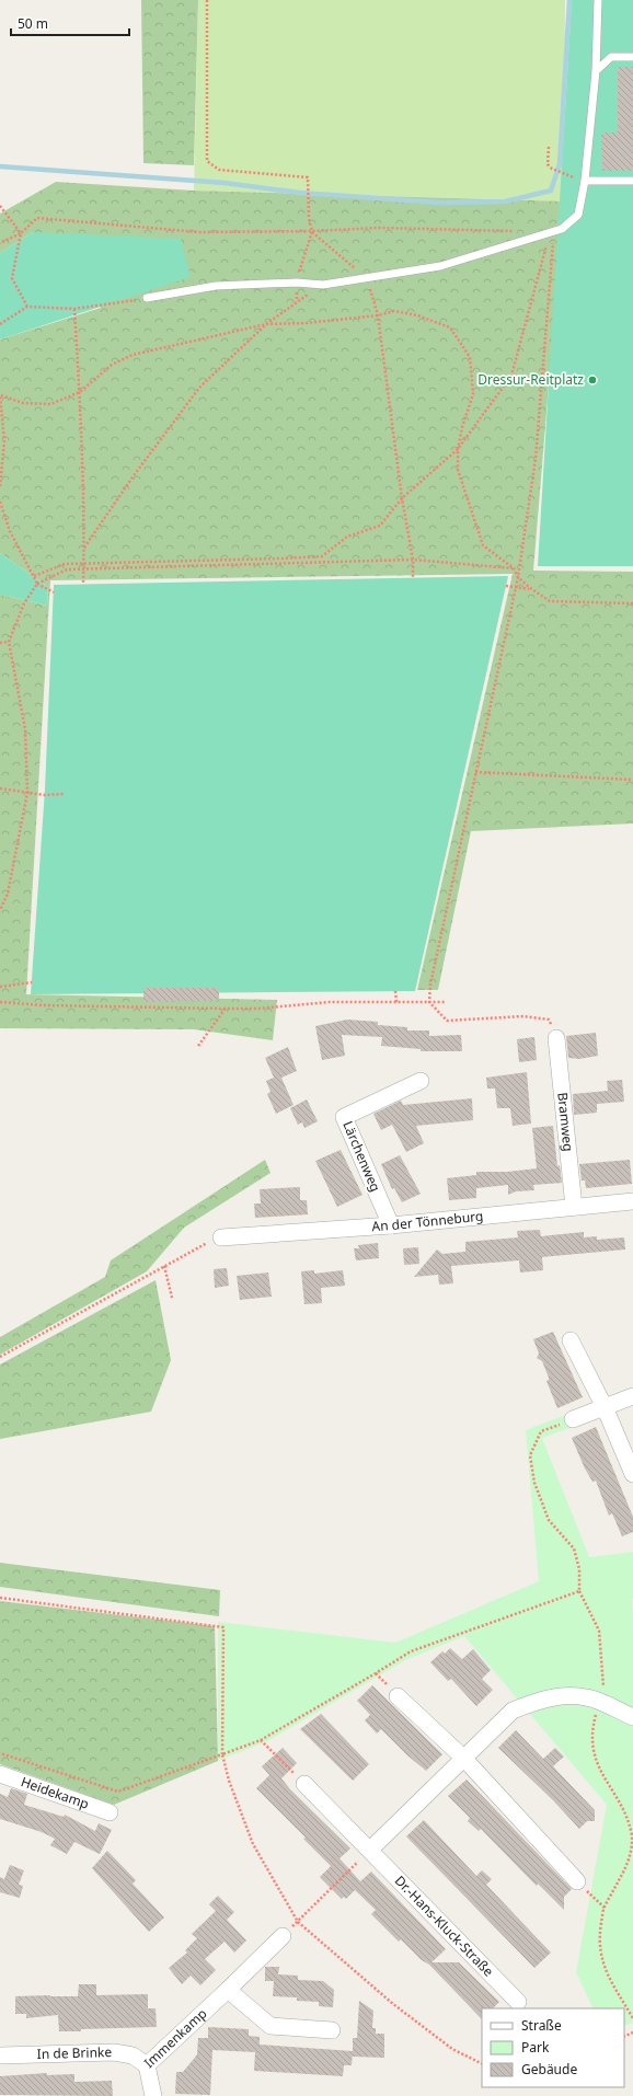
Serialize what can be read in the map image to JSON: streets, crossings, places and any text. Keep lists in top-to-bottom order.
{
  "streets": {
    "street": [
      "Bramweg",
      "Lärchenweg",
      "An der Tönneburg",
      "Heidekamp",
      "Dr.-Hans-Kluck-Straße",
      "Immenkamp",
      "In de Brinke"
    ]
  },
  "crossings": [
    ["Bramweg", "An der Tönneburg"],
    ["Lärchenweg", "An der Tönneburg"],
    ["Immenkamp", "In de Brinke"]
  ],
  "places": ["Dressur-Reitplatz"],
  "legend": ["Straße", "Park", "Gebäude"],
  "scale_bar": "50 m"
}
